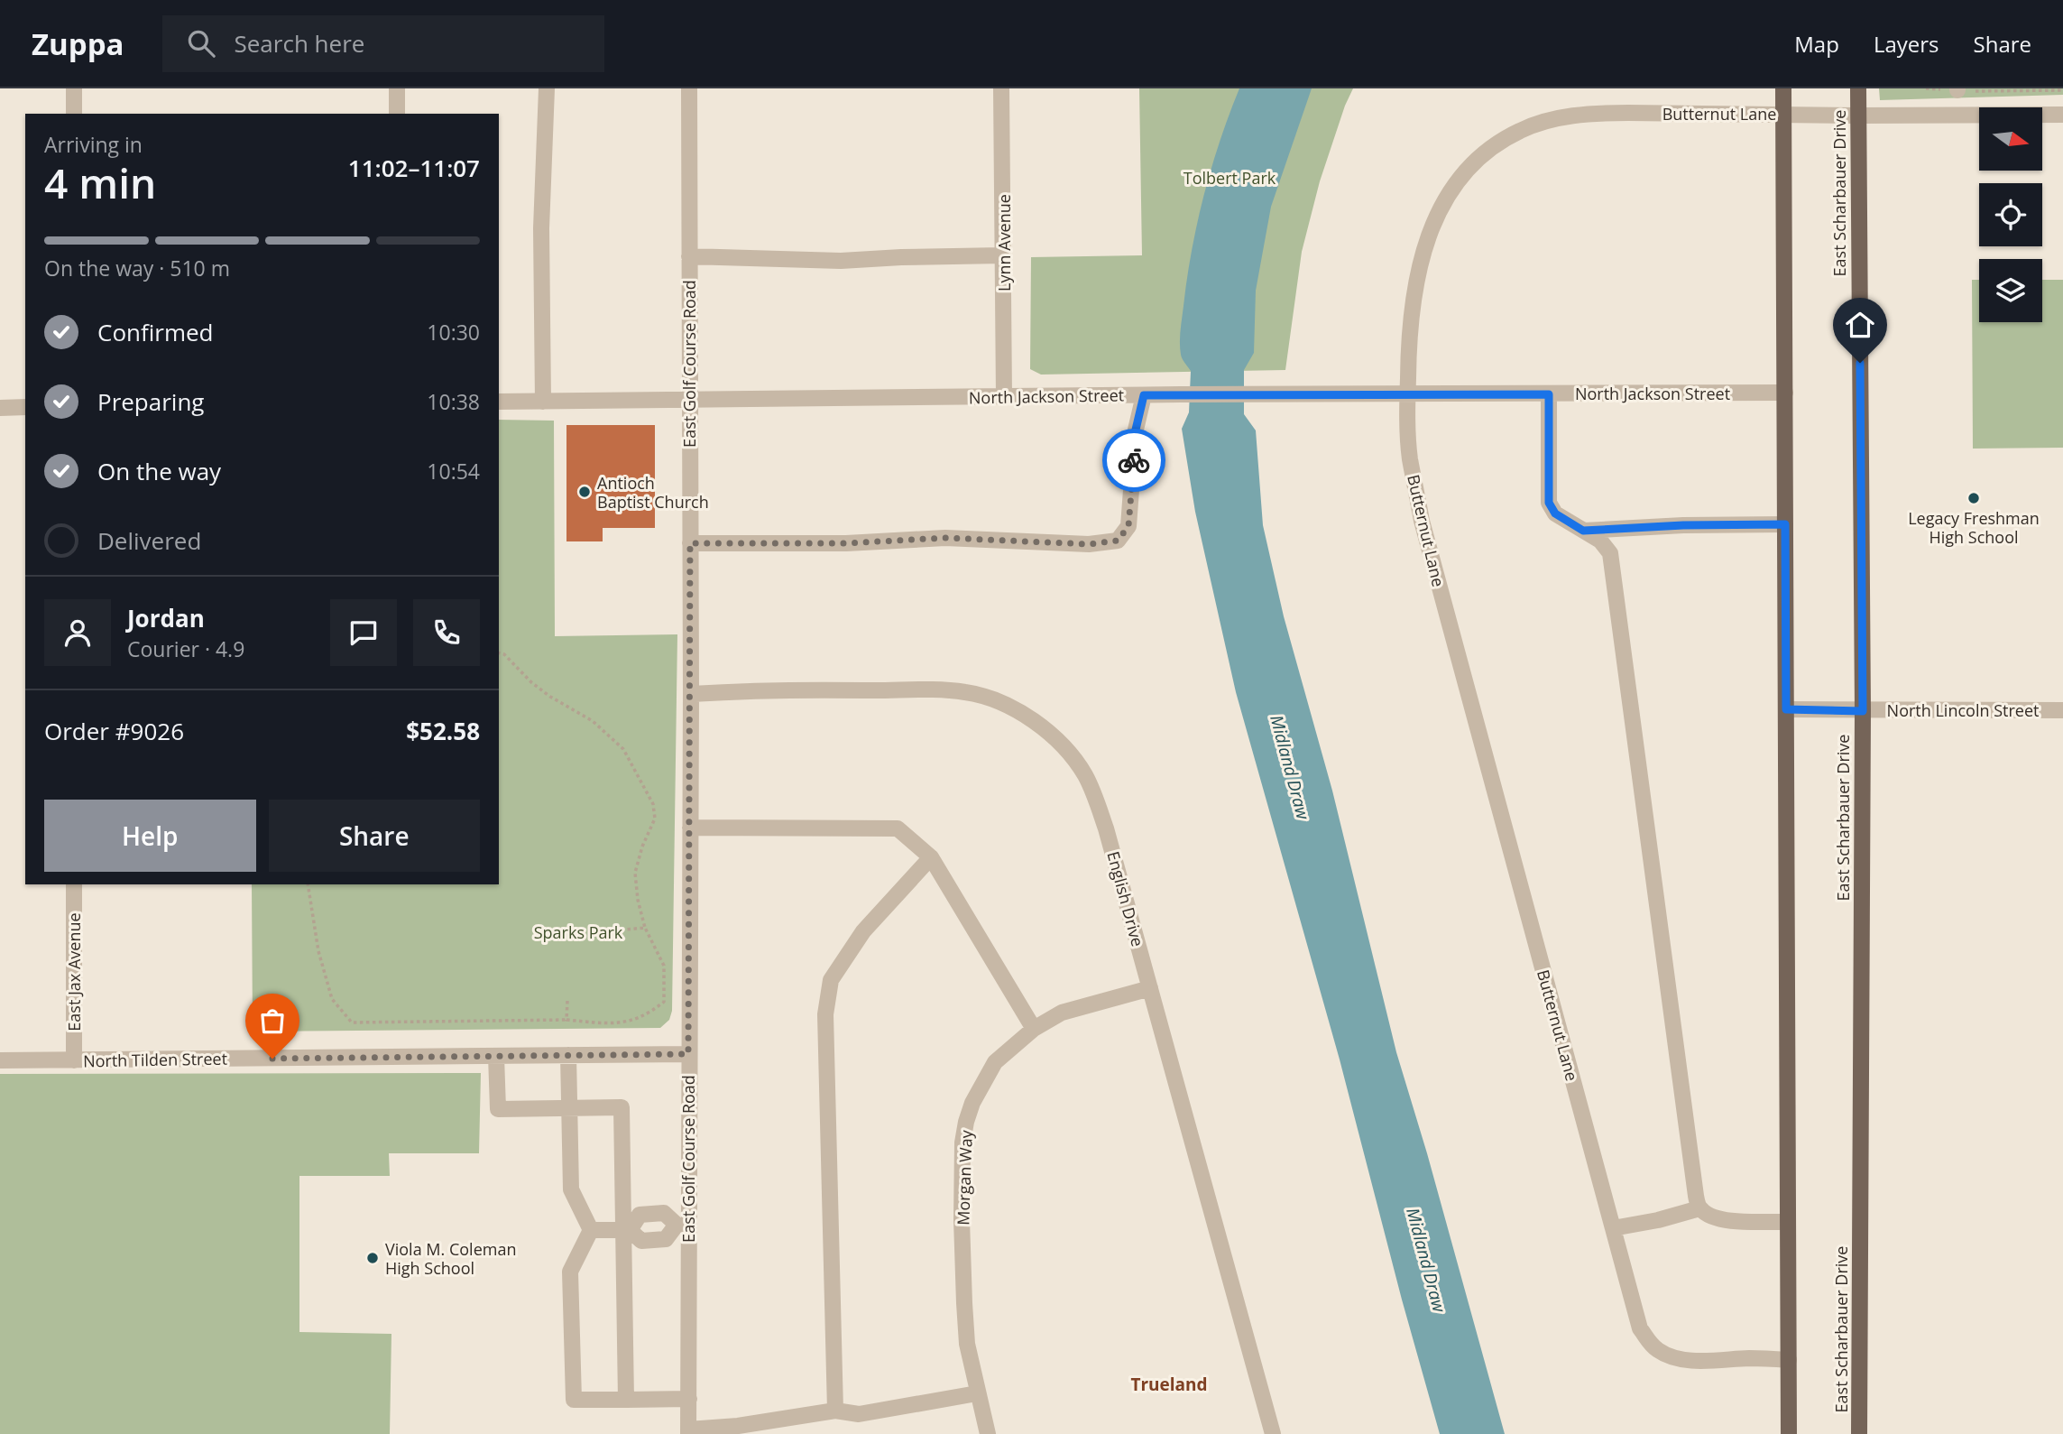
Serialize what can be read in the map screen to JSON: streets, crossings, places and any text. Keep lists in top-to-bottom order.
{
  "streets": {
    "main road": ["East Scharbauer Drive"],
    "street": [
      "Butternut Lane",
      "Lynn Avenue",
      "East Golf Course Road",
      "North Jackson Street",
      "North Lincoln Street",
      "English Drive",
      "East Jax Avenue",
      "North Tilden Street",
      "Morgan Way"
    ]
  },
  "crossings": [
    ["Butternut Lane", "East Scharbauer Drive"],
    ["Butternut Lane", "North Jackson Street"],
    ["East Scharbauer Drive", "North Lincoln Street"],
    ["Lynn Avenue", "North Jackson Street"],
    ["East Golf Course Road", "North Jackson Street"],
    ["East Golf Course Road", "English Drive"],
    ["East Golf Course Road", "North Tilden Street"],
    ["English Drive", "Morgan Way"],
    ["East Jax Avenue", "North Tilden Street"]
  ],
  "districts": ["Trueland"],
  "water": ["Midland Draw"],
  "parks": ["Tolbert Park", "Sparks Park"],
  "places": ["Antioch Baptist Church", "Legacy Freshman High School", "Viola M. Coleman High School"],
  "north": "right",
  "page": {
    "header": "Zuppa",
    "search": "Search here",
    "nav": ["Map", "Layers", "Share"],
    "heading": ["4 min", "Arriving in", "11:02–11:07"],
    "panel": [
      "Jordan",
      "Courier · 4.9",
      "Order #9026",
      "$52.58"
    ],
    "bar": "On the way · 510 m",
    "list": [
      ["Confirmed", "10:30"],
      ["Preparing", "10:38"],
      ["On the way", "10:54"],
      "Delivered"
    ],
    "buttons": ["Help", "Share"]
  }
}
